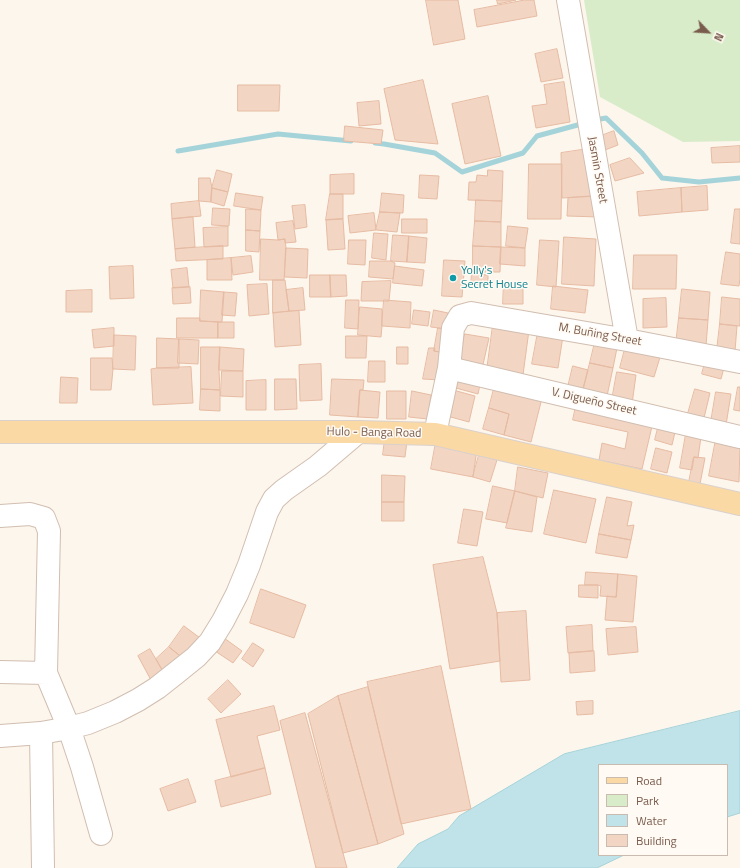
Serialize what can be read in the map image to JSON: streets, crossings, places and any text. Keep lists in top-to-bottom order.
{
  "streets": {
    "main road": ["Hulo - Banga Road"],
    "street": ["Jasmin Street", "M. Buñing Street", "V. Digueño Street"]
  },
  "crossings": [
    ["Jasmin Street", "M. Buñing Street"],
    ["M. Buñing Street", "V. Digueño Street"]
  ],
  "places": ["Yolly's Secret House"],
  "legend": [
    "Road",
    "Park",
    "Water",
    "Building"
  ],
  "north": "bottom right"
}
